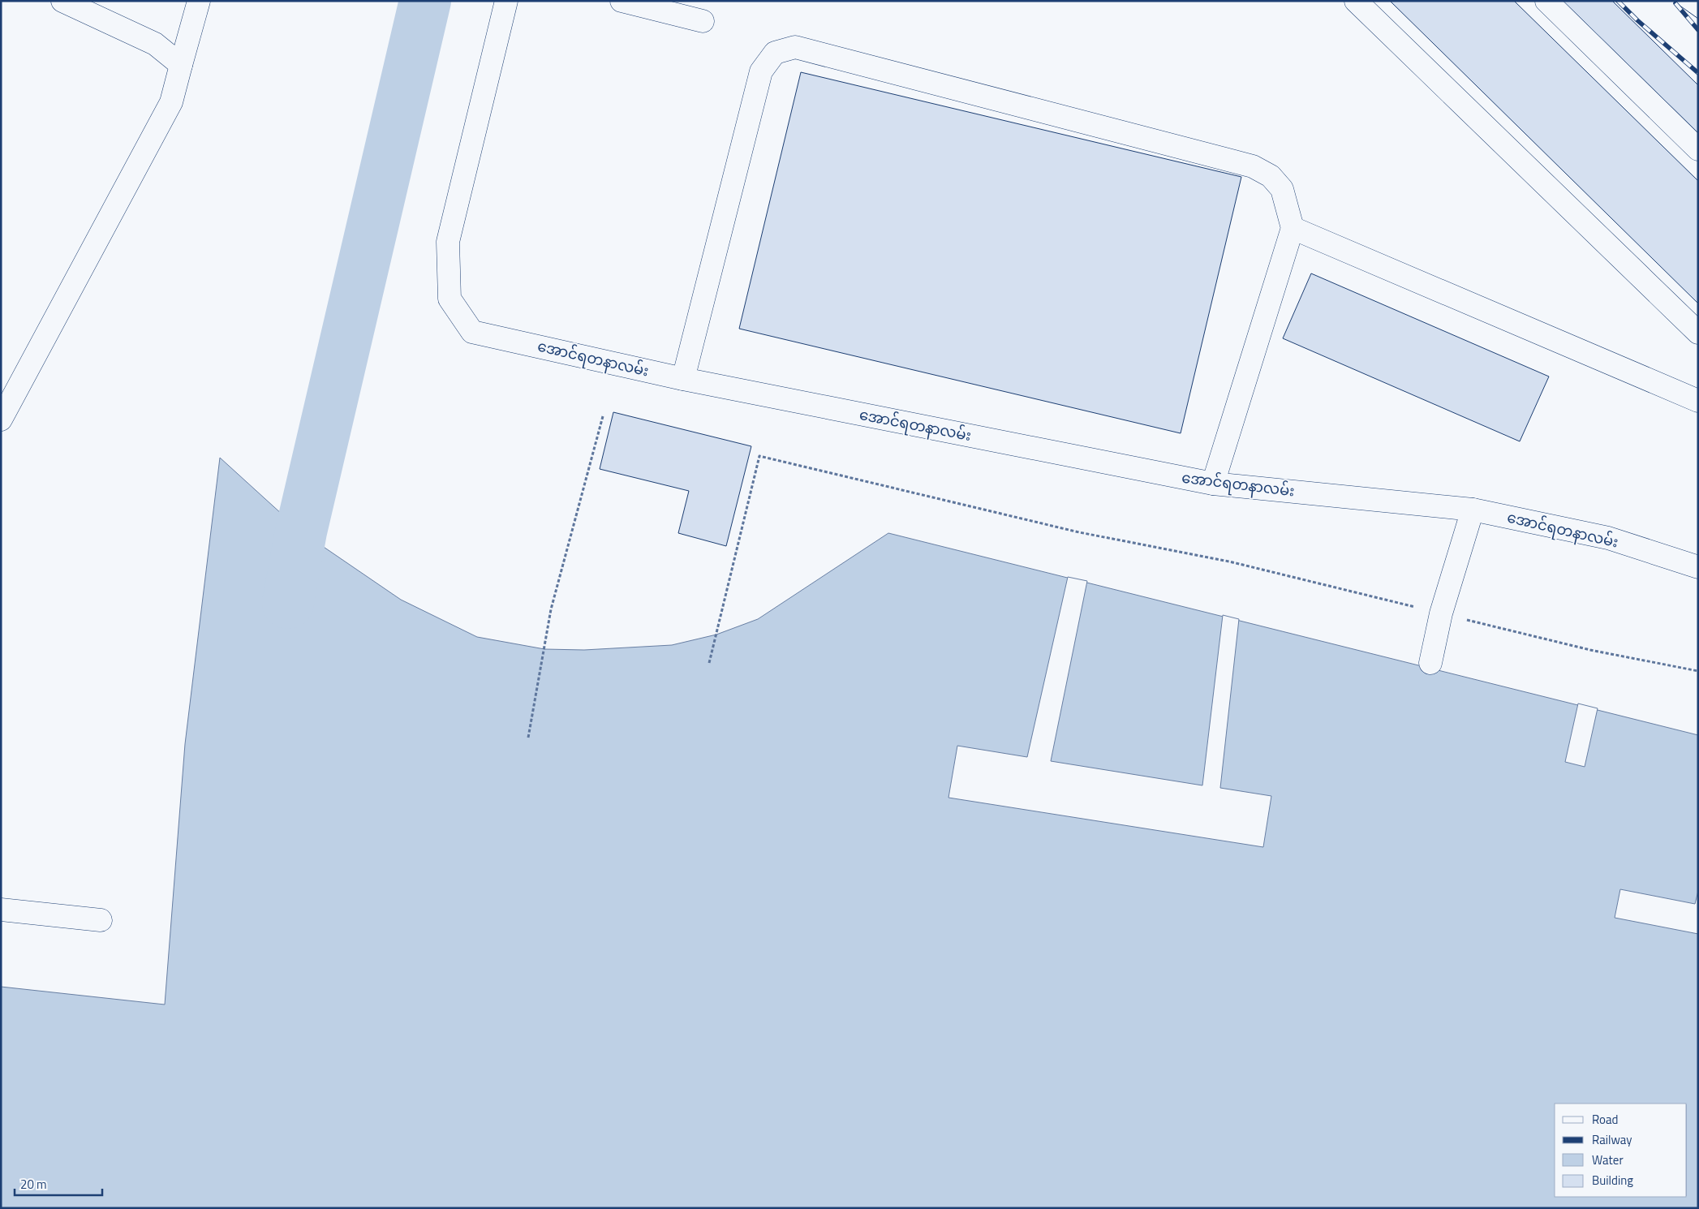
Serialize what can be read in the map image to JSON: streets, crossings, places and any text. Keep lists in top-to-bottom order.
{
  "streets": {
    "street": ["အောင်ရတနာလမ်း"]
  },
  "legend": [
    "Road",
    "Railway",
    "Water",
    "Building"
  ],
  "scale_bar": "20 m"
}
